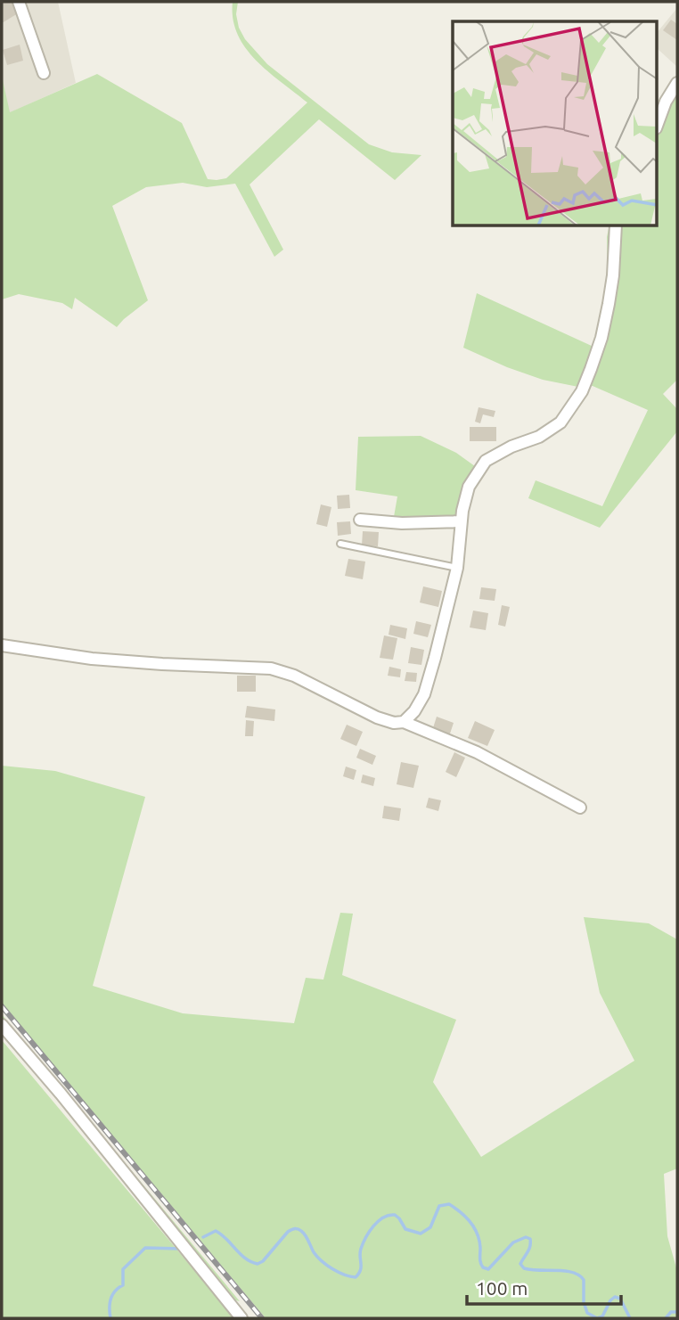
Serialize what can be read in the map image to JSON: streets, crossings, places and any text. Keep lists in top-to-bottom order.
{
  "scale_bar": "100 m"
}
